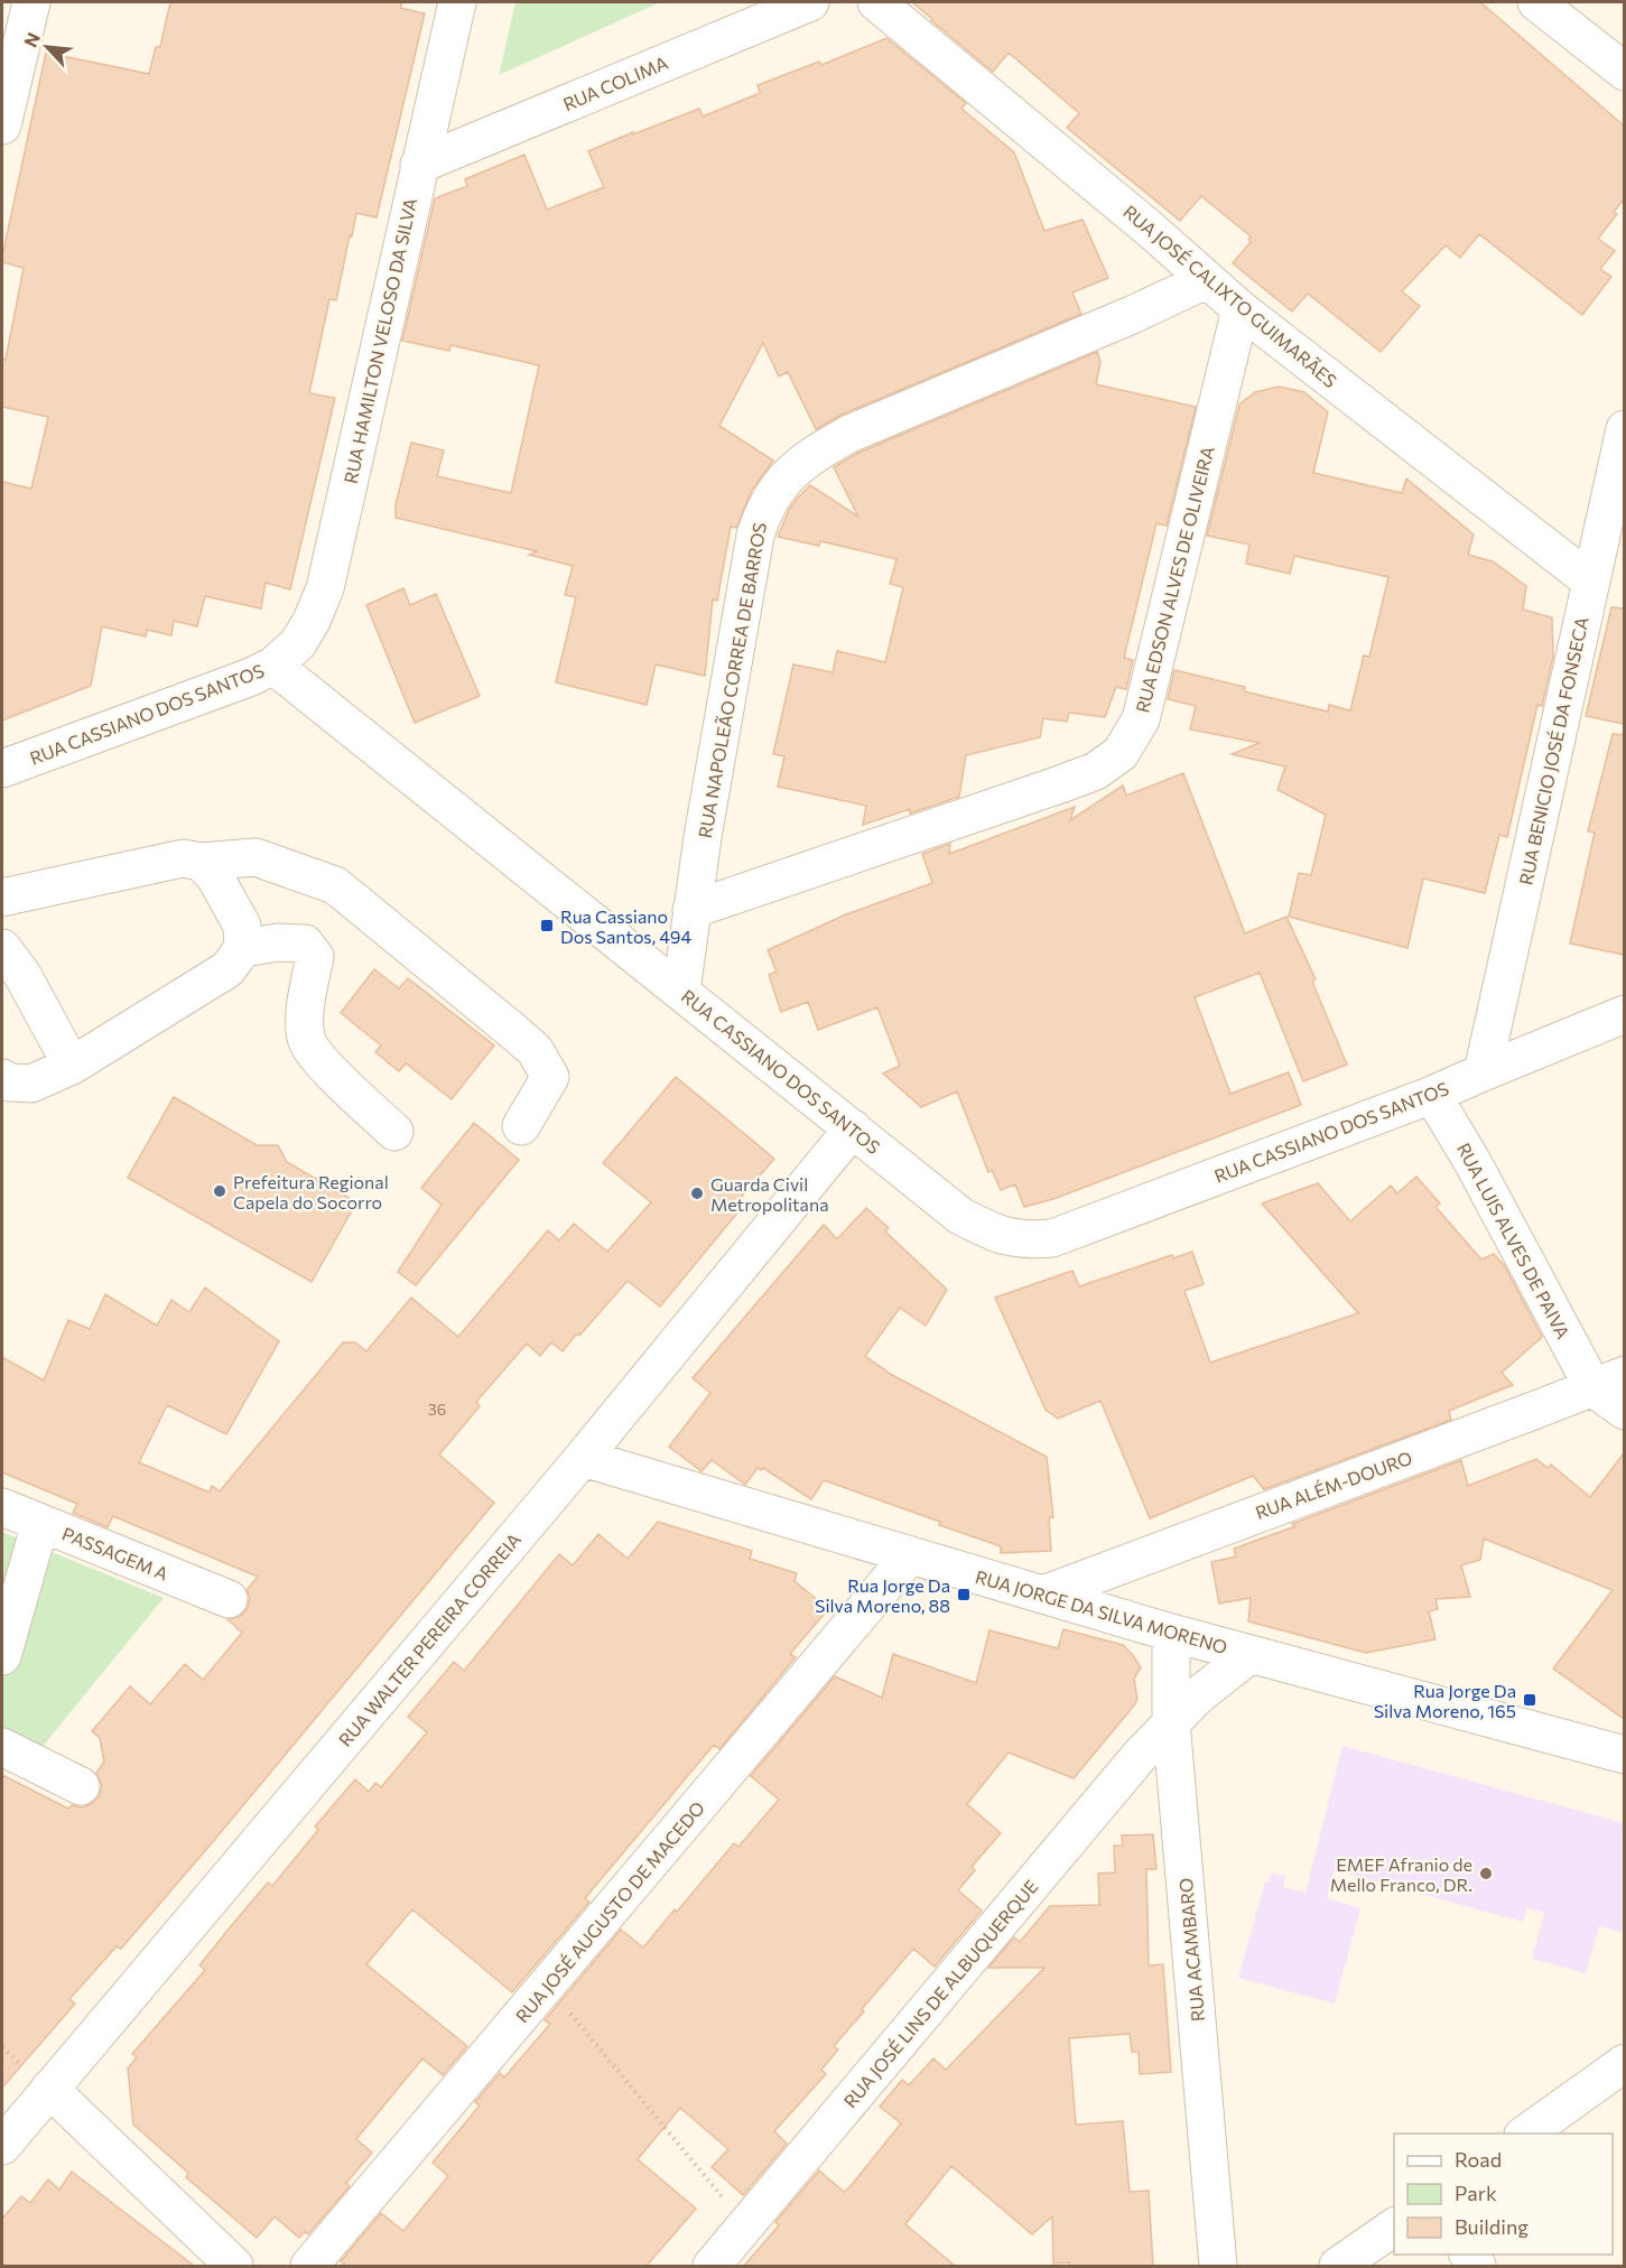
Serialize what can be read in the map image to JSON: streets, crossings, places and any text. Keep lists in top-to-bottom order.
{
  "streets": {
    "street": [
      "RUA COLIMA",
      "RUA JOSÉ CALIXTO GUIMARÃES",
      "RUA HAMILTON VELOSO DA SILVA",
      "RUA EDSON ALVES DE OLIVEIRA",
      "RUA NAPOLEÃO CORREA DE BARROS",
      "RUA CASSIANO DOS SANTOS",
      "RUA BENICIO JOSÉ DA FONSECA",
      "RUA LUIS ALVES DE PAIVA",
      "RUA ALÉM-DOURO",
      "PASSAGEM A",
      "RUA JORGE DA SILVA MORENO",
      "RUA WALTER PEREIRA CORREIA",
      "RUA JOSÉ AUGUSTO DE MACEDO",
      "RUA ACAMBARO",
      "RUA JOSÉ LINS DE ALBUQUERQUE"
    ]
  },
  "crossings": [
    ["RUA COLIMA", "RUA HAMILTON VELOSO DA SILVA"],
    ["RUA JOSÉ CALIXTO GUIMARÃES", "RUA EDSON ALVES DE OLIVEIRA"],
    ["RUA JOSÉ CALIXTO GUIMARÃES", "RUA NAPOLEÃO CORREA DE BARROS"],
    ["RUA JOSÉ CALIXTO GUIMARÃES", "RUA BENICIO JOSÉ DA FONSECA"],
    ["RUA HAMILTON VELOSO DA SILVA", "RUA CASSIANO DOS SANTOS"],
    ["RUA EDSON ALVES DE OLIVEIRA", "RUA NAPOLEÃO CORREA DE BARROS"],
    ["RUA NAPOLEÃO CORREA DE BARROS", "RUA CASSIANO DOS SANTOS"],
    ["RUA CASSIANO DOS SANTOS", "RUA BENICIO JOSÉ DA FONSECA"],
    ["RUA CASSIANO DOS SANTOS", "RUA LUIS ALVES DE PAIVA"],
    ["RUA CASSIANO DOS SANTOS", "RUA WALTER PEREIRA CORREIA"],
    ["RUA LUIS ALVES DE PAIVA", "RUA ALÉM-DOURO"],
    ["RUA ALÉM-DOURO", "RUA JORGE DA SILVA MORENO"],
    ["RUA JORGE DA SILVA MORENO", "RUA WALTER PEREIRA CORREIA"],
    ["RUA JORGE DA SILVA MORENO", "RUA JOSÉ AUGUSTO DE MACEDO"],
    ["RUA JORGE DA SILVA MORENO", "RUA ACAMBARO"],
    ["RUA JORGE DA SILVA MORENO", "RUA JOSÉ LINS DE ALBUQUERQUE"],
    ["RUA ACAMBARO", "RUA JOSÉ LINS DE ALBUQUERQUE"]
  ],
  "places": {
    "transit": ["Rua Cassiano Dos Santos, 494", "Rua Jorge Da Silva Moreno, 88", "Rua Jorge Da Silva Moreno, 165"],
    "other": ["Prefeitura Regional Capela do Socorro", "Guarda Civil Metropolitana", "EMEF Afranio de Mello Franco, DR."]
  },
  "house_numbers": ["36"],
  "legend": ["Road", "Park", "Building"],
  "north": "top left"
}
